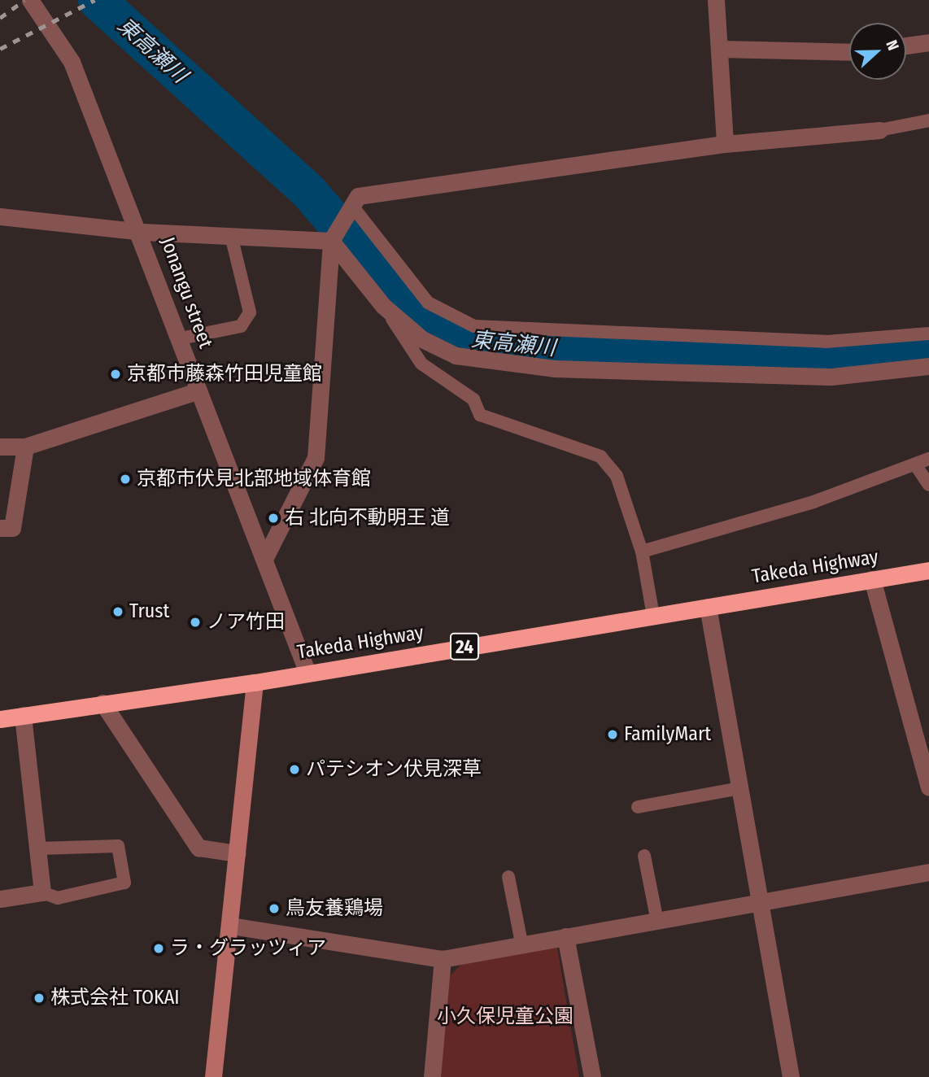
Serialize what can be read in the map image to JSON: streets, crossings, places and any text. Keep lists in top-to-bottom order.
{
  "streets": {
    "highway": ["Takeda Highway", "24"],
    "street": ["Jonangu street"]
  },
  "crossings": [
    ["Jonangu street", "Takeda Highway"]
  ],
  "water": ["東高瀬川"],
  "parks": ["小久保児童公園"],
  "places": [
    "京都市藤森竹田児童館",
    "京都市伏見北部地域体育館",
    "右 北向不動明王 道",
    "Trust",
    "ノア竹田",
    "FamilyMart",
    "パテシオン伏見深草",
    "鳥友養鶏場",
    "ラ・グラッツィア",
    "株式会社 TOKAI"
  ],
  "north": "right"
}
